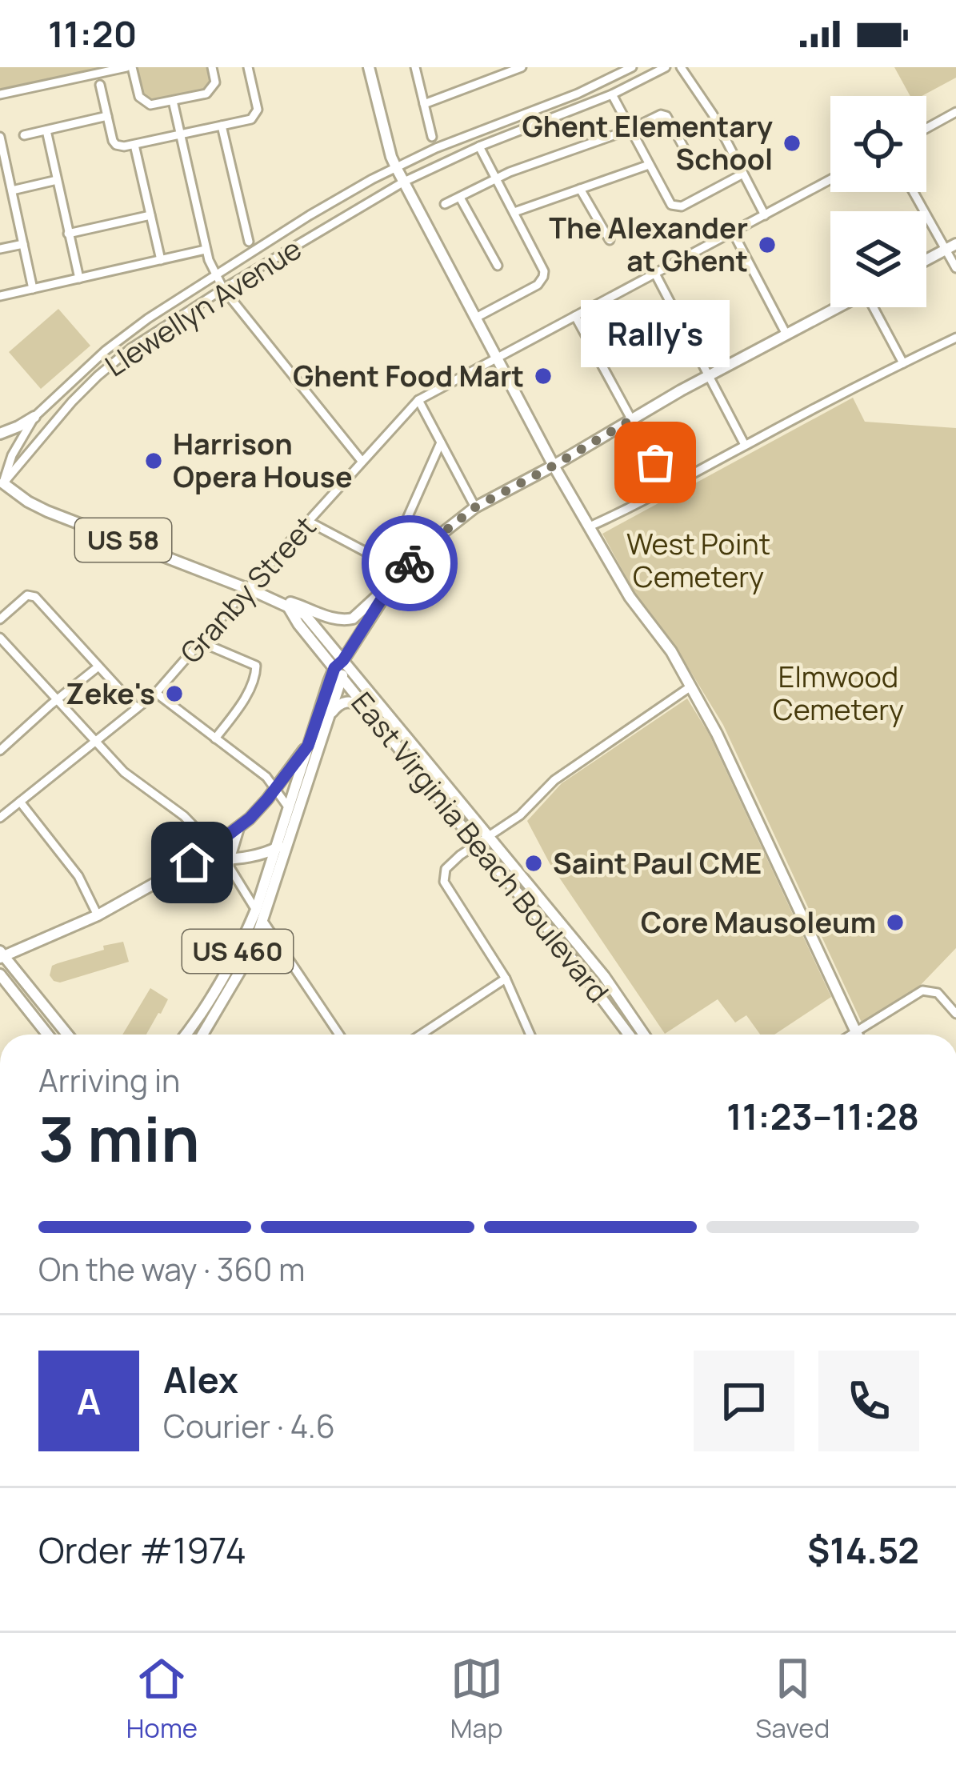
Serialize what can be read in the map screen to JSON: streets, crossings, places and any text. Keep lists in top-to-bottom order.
{
  "streets": {
    "main road": ["US 58", "East Virginia Beach Boulevard", "US 460"],
    "street": ["Llewellyn Avenue", "Granby Street"]
  },
  "crossings": [
    ["Llewellyn Avenue", "US 58"],
    ["US 58", "Granby Street"],
    ["US 58", "East Virginia Beach Boulevard"],
    ["Granby Street", "East Virginia Beach Boulevard"],
    ["East Virginia Beach Boulevard", "US 460"]
  ],
  "parks": ["West Point Cemetery", "Elmwood Cemetery"],
  "places": [
    "Ghent Elementary School",
    "The Alexander at Ghent",
    "Ghent Food Mart",
    "Harrison Opera House",
    "Rally's",
    "Zeke's",
    "Saint Paul CME",
    "Core Mausoleum"
  ],
  "page": {
    "status": "11:20",
    "bubble": "Rally's",
    "heading": ["3 min", "Arriving in", "11:23–11:28"],
    "panel": [
      "Alex",
      "Courier · 4.6",
      "Order #1974",
      "$14.52"
    ],
    "bar": "On the way · 360 m",
    "round": "A",
    "tabs": ["Home", "Map", "Saved"]
  }
}
